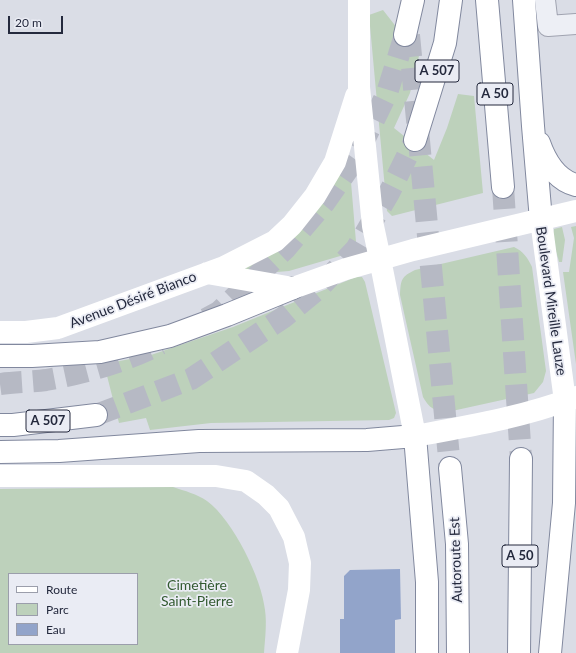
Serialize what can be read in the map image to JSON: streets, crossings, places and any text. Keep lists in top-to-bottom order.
{
  "streets": {
    "main road": [
      "A 507",
      "A 50",
      "Avenue Désiré Bianco",
      "Boulevard Mireille Lauze",
      "Autoroute Est"
    ]
  },
  "crossings": [
    ["Avenue Désiré Bianco", "Boulevard Mireille Lauze"]
  ],
  "parks": ["Cimetière Saint-Pierre"],
  "legend": ["Route", "Parc", "Eau"],
  "scale_bar": "20 m"
}
